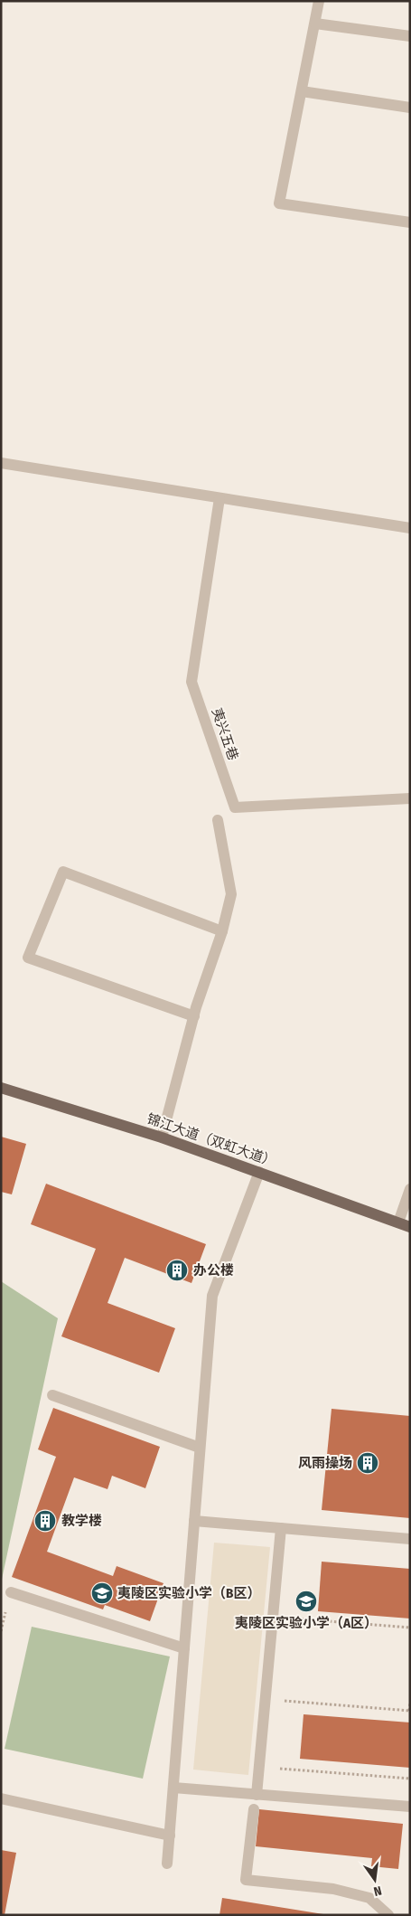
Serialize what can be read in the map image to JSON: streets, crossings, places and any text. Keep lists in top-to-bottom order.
{
  "streets": {
    "main road": ["锦江大道（双虹大道）"],
    "street": ["夷兴五巷"]
  },
  "places": {
    "building": ["办公楼", "风雨操场", "教学楼"],
    "school or university": ["夷陵区实验小学（B区）", "夷陵区实验小学（A区）"]
  },
  "north": "bottom"
}
